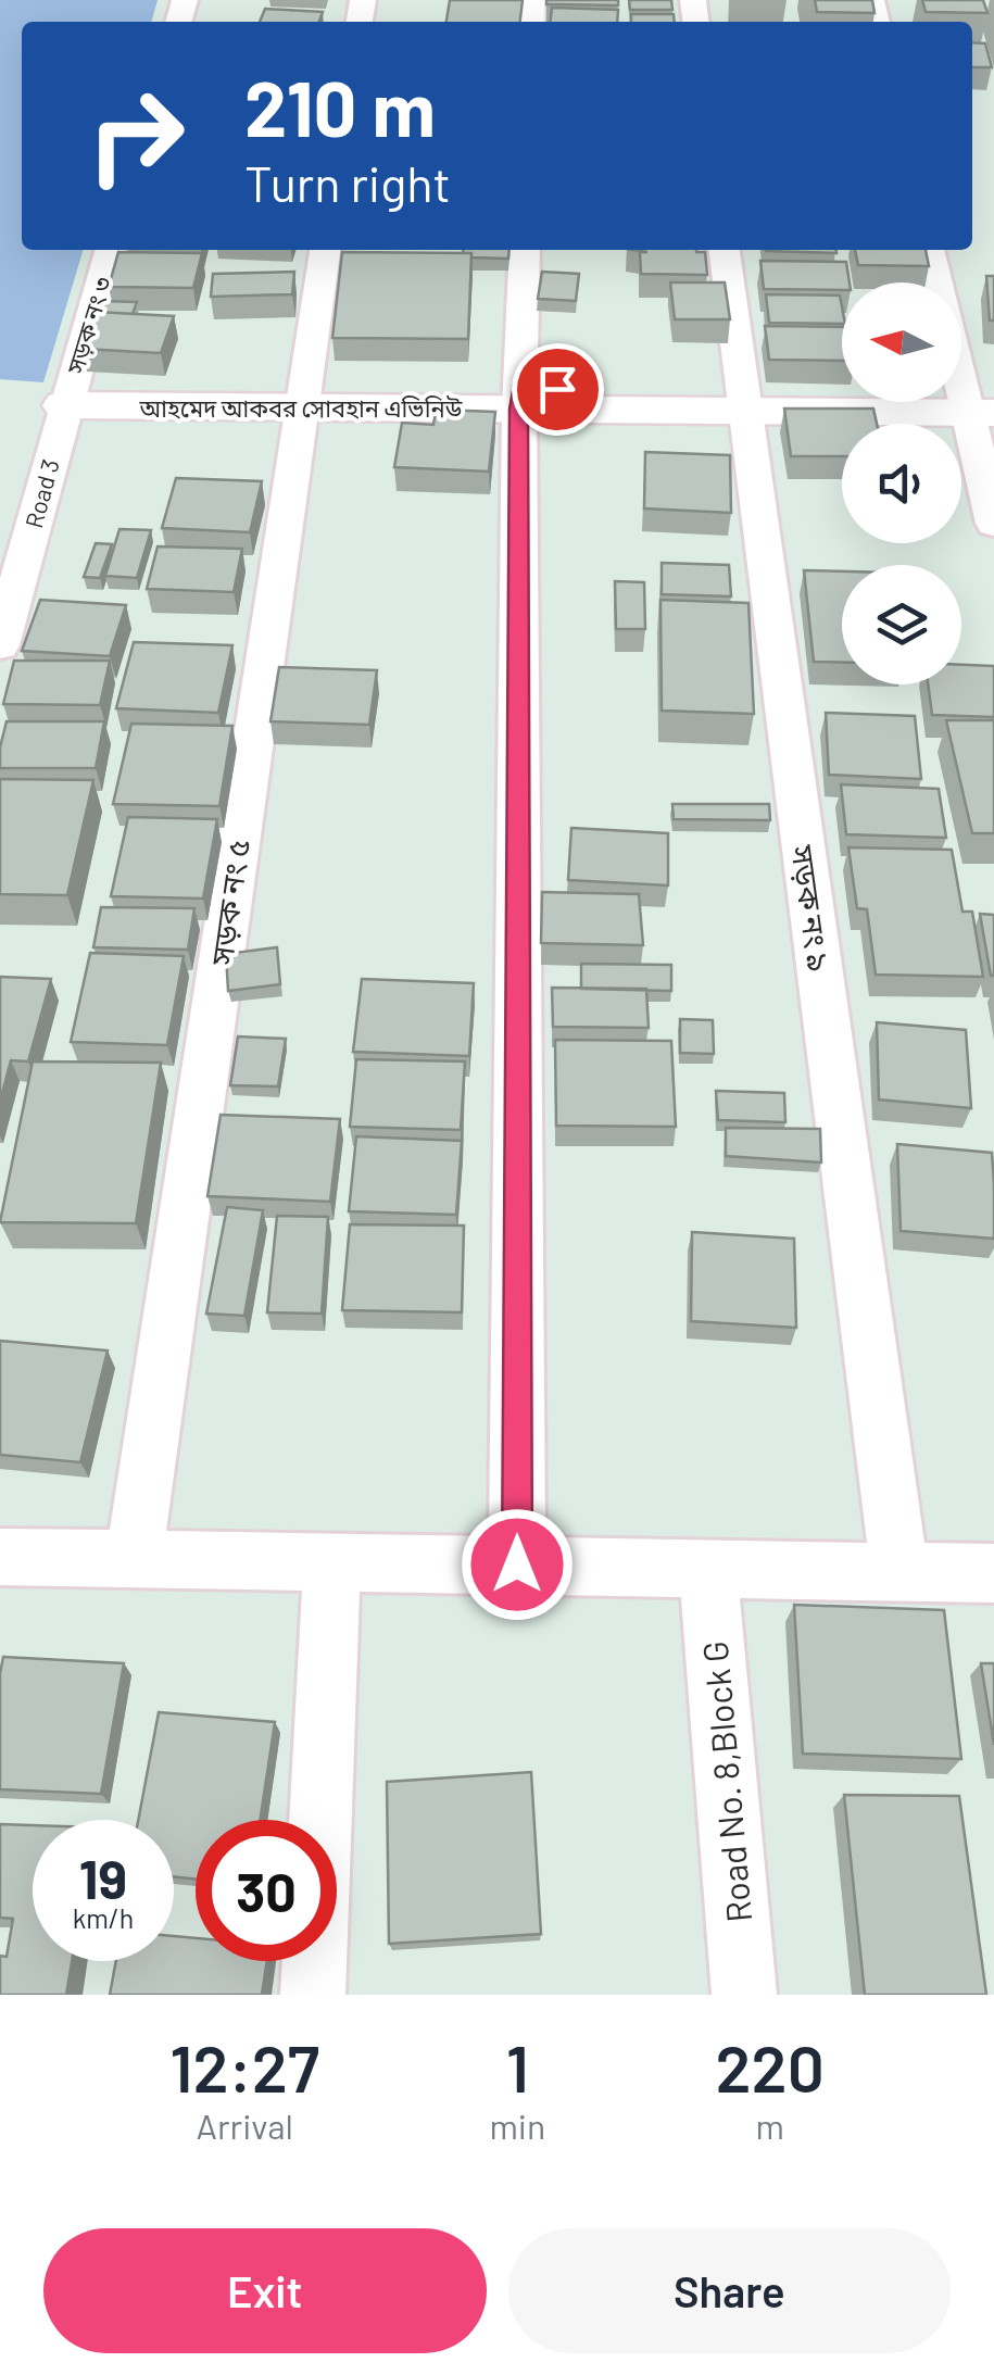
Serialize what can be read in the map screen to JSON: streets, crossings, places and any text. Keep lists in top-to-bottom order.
{
  "streets": {
    "street": [
      "সড়ক নং ৩",
      "আহমেদ আকবর সোবহান এভিনিউ",
      "Road 3",
      "সড়ক নং ৫",
      "সড়ক নং ৯",
      "Road No. 8,Block G"
    ]
  },
  "crossings": [
    ["সড়ক নং ৩", "আহমেদ আকবর সোবহান এভিনিউ"],
    ["সড়ক নং ৩", "Road 3"],
    ["আহমেদ আকবর সোবহান এভিনিউ", "Road 3"],
    ["আহমেদ আকবর সোবহান এভিনিউ", "সড়ক নং ৫"],
    ["আহমেদ আকবর সোবহান এভিনিউ", "সড়ক নং ৯"]
  ],
  "north": "left",
  "page": {
    "turn": ["210 m", "Turn right"],
    "speed": "19 km/h",
    "limit": "30",
    "eta": [
      "12:27",
      "Arrival",
      "1",
      "min",
      "220",
      "m"
    ],
    "buttons": ["Exit", "Share"]
  }
}
